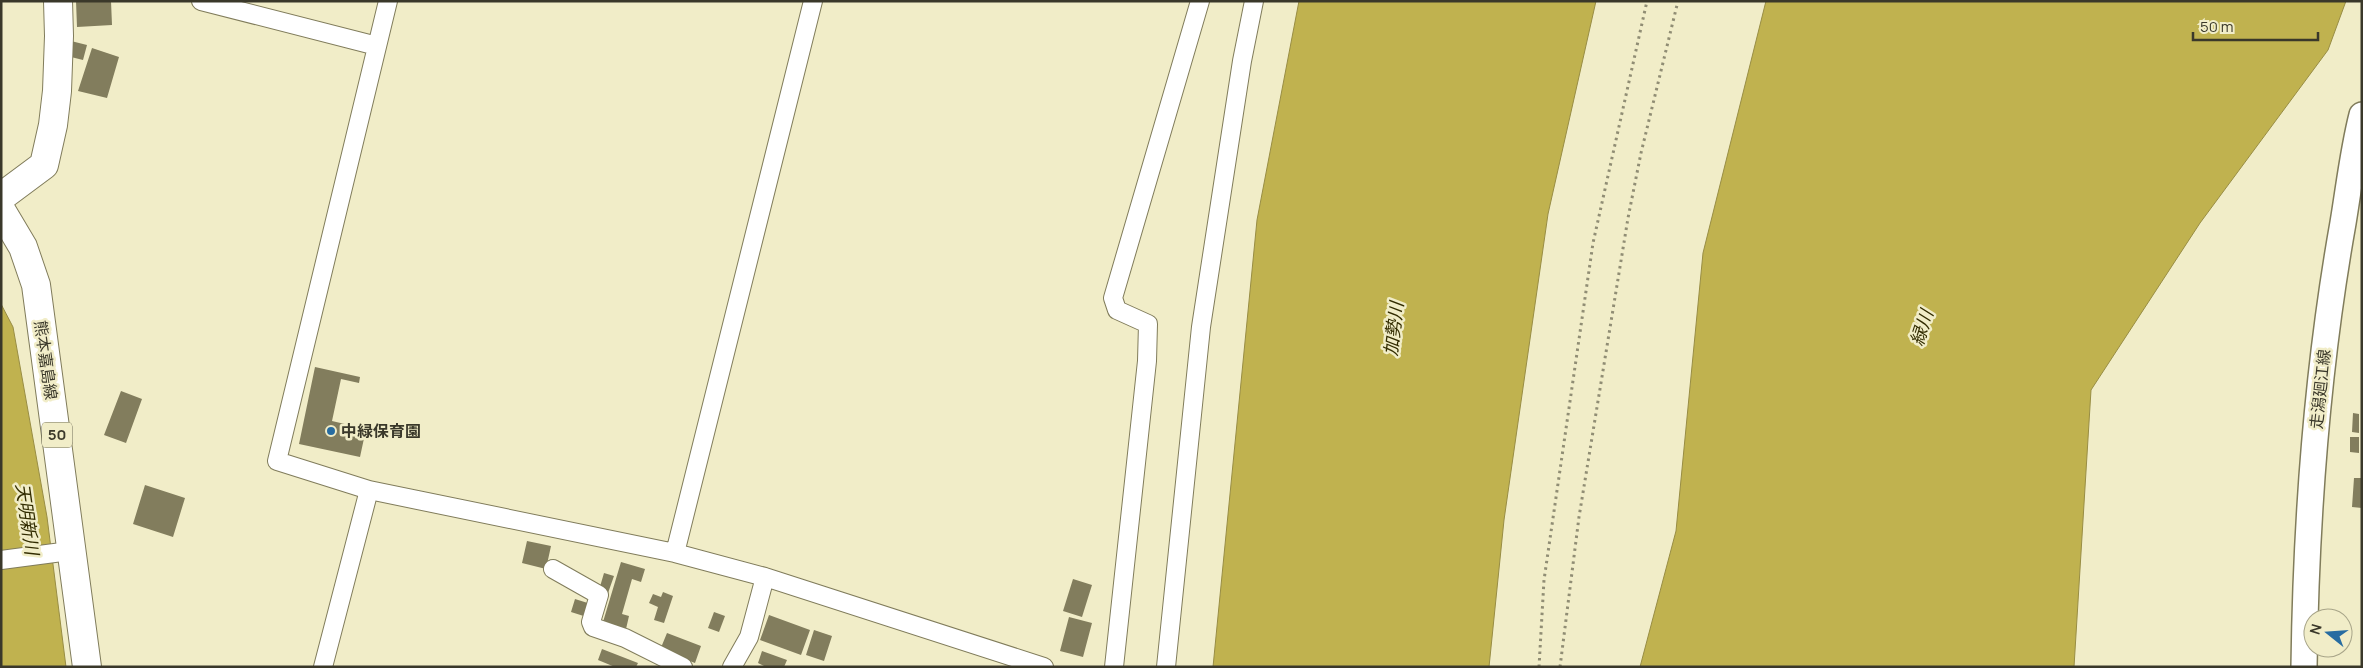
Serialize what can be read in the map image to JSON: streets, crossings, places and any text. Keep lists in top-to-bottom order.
{
  "streets": {
    "main road": ["熊本嘉島線", "走潟廻江線", "50"]
  },
  "water": ["緑川", "加勢川", "天明新川"],
  "places": ["中緑保育園"],
  "scale_bar": "50 m",
  "north": "left"
}
